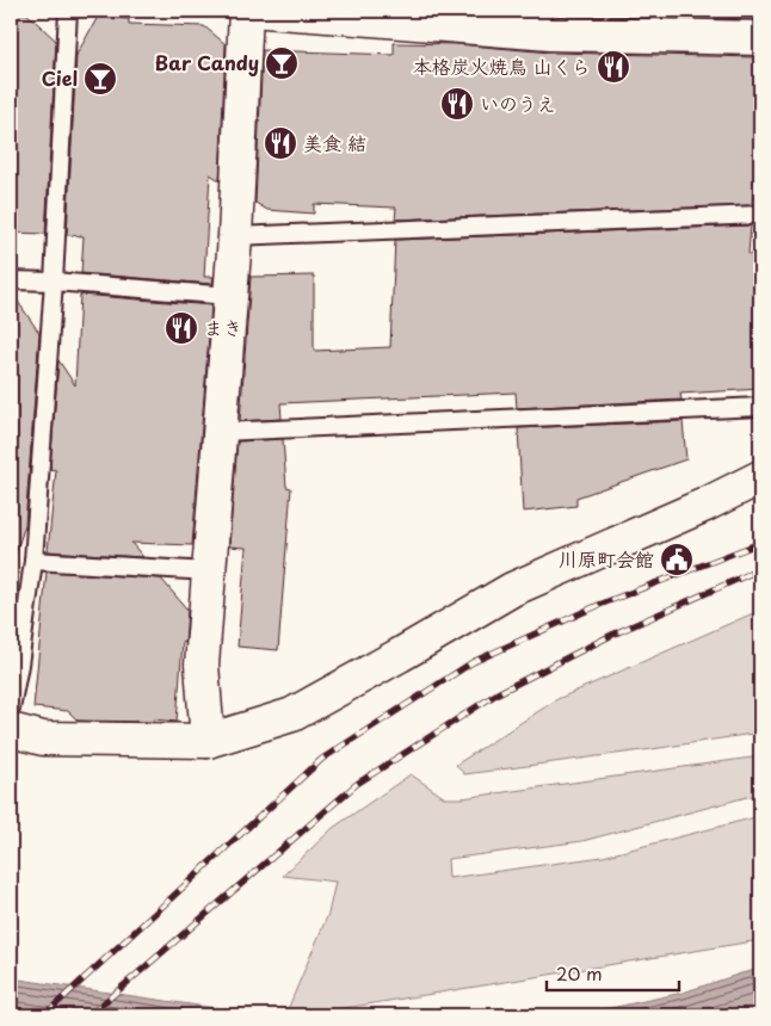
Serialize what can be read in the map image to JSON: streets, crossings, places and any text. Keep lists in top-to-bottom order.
{
  "places": {
    "bar": ["Bar Candy", "Ciel"],
    "restaurant": [
      "本格炭火焼鳥 山くら",
      "いのうえ",
      "美食 結",
      "まき"
    ],
    "public building": ["川原町会館"]
  },
  "scale_bar": "20 m"
}
